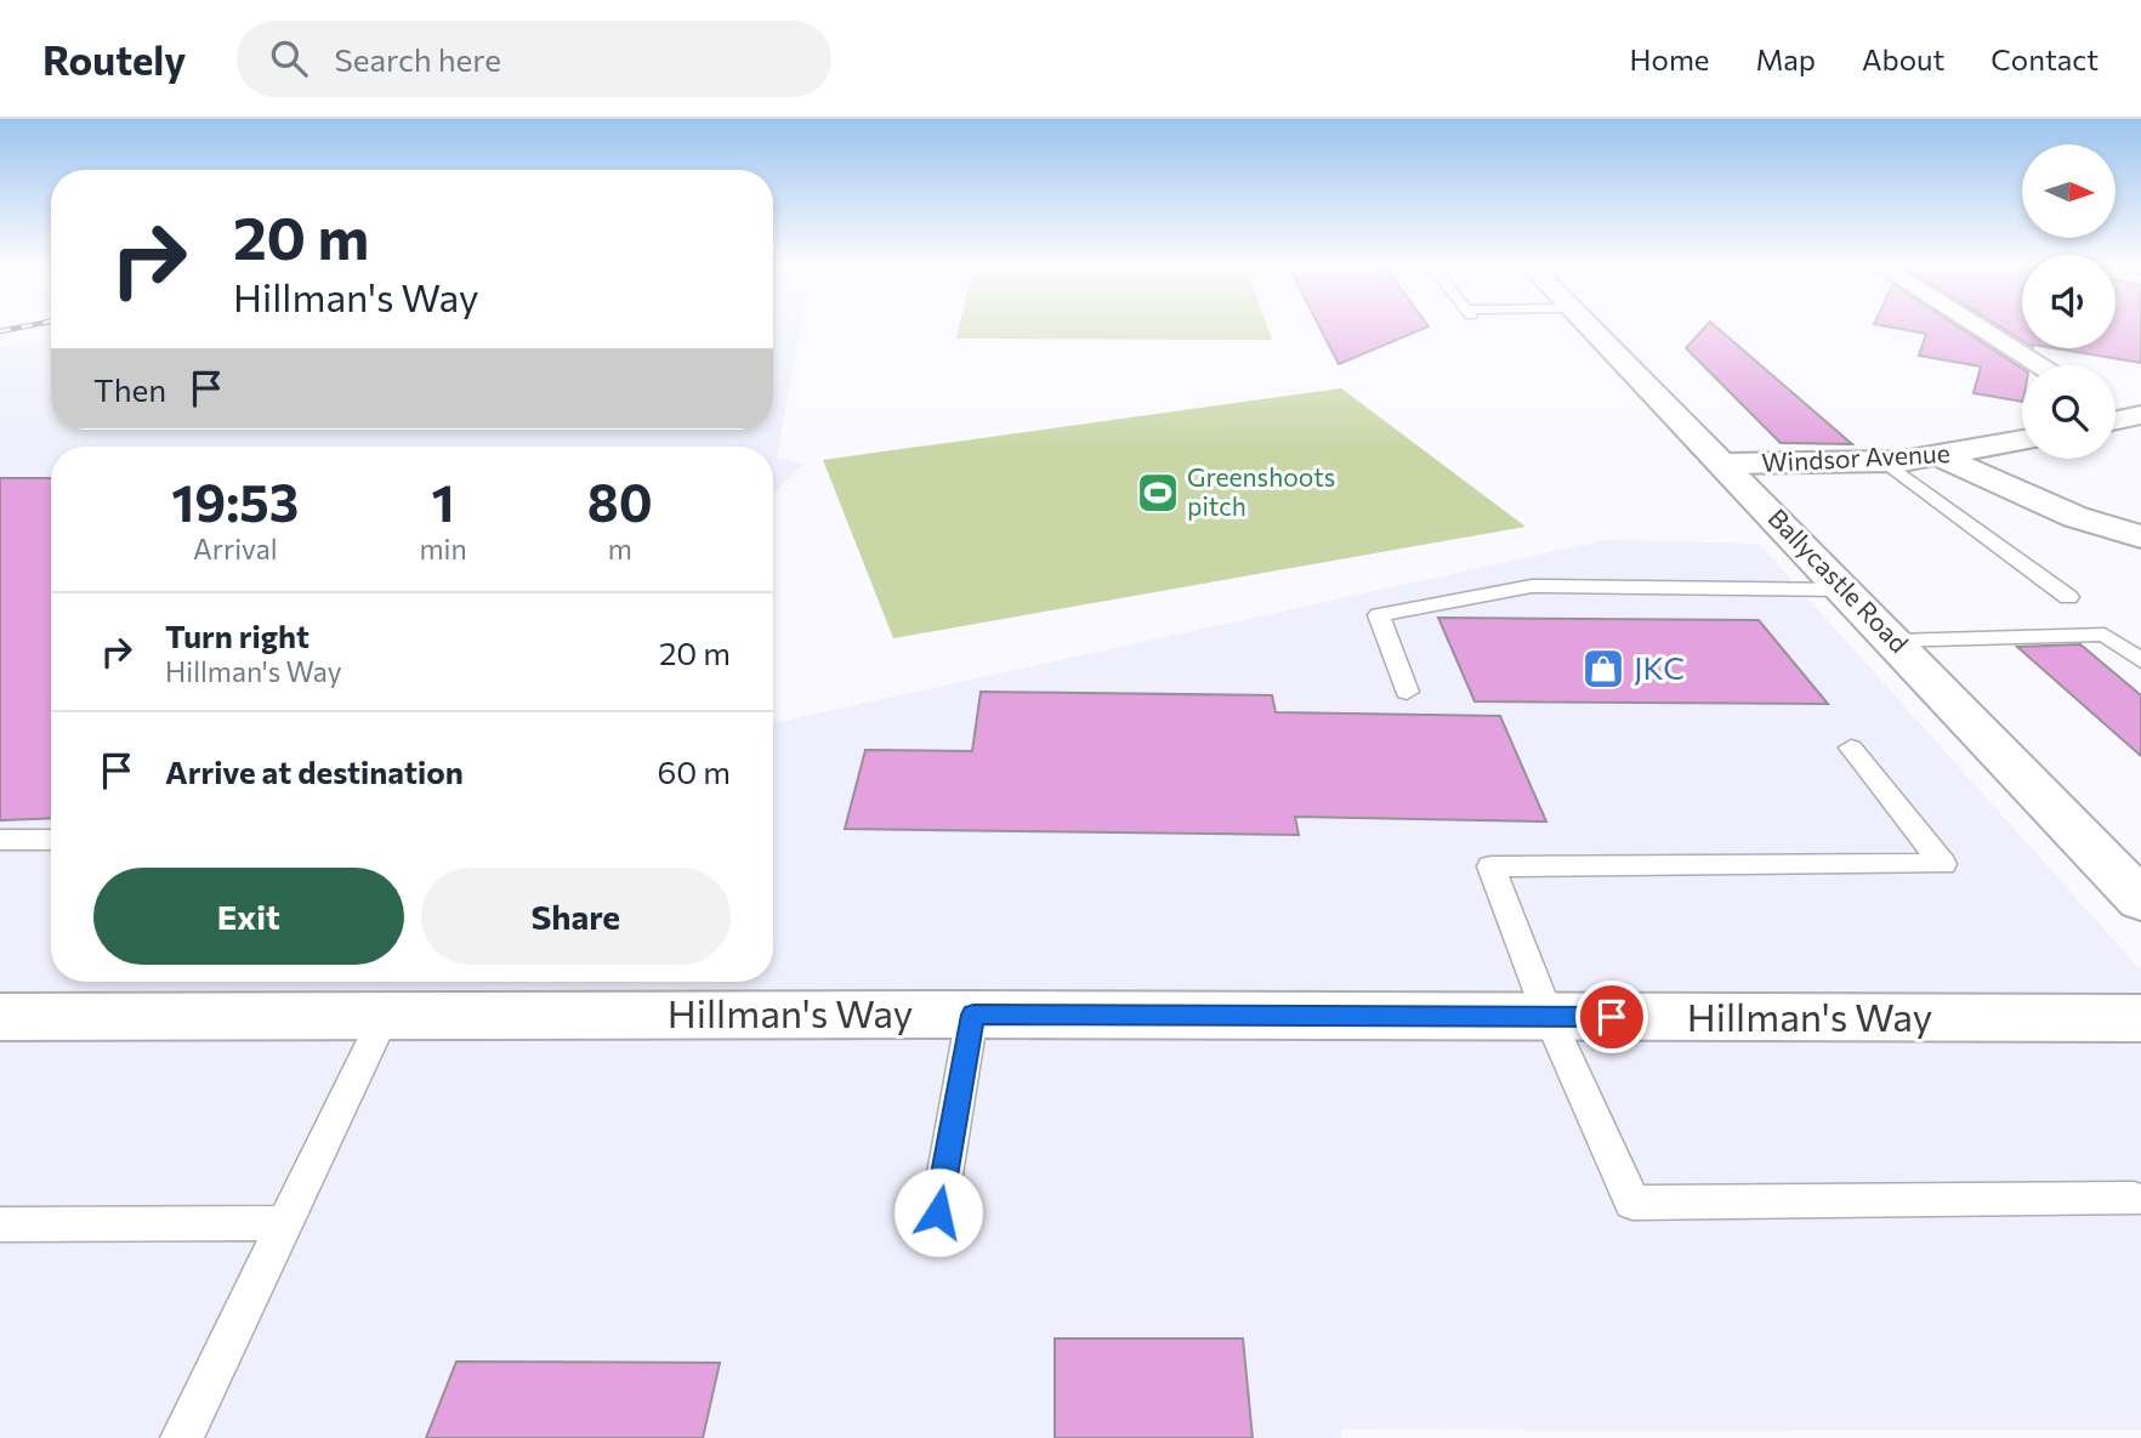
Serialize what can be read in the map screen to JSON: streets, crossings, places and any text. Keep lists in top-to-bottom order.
{
  "streets": {
    "street": ["Windsor Avenue", "Ballycastle Road", "Hillman's Way"]
  },
  "crossings": [
    ["Windsor Avenue", "Ballycastle Road"]
  ],
  "places": {
    "sports": ["Greenshoots pitch"],
    "shop": ["JKC"]
  },
  "north": "right",
  "page": {
    "header": "Routely",
    "search": "Search here",
    "nav": [
      "Home",
      "Map",
      "About",
      "Contact"
    ],
    "turn": ["20 m", "Hillman's Way"],
    "then": "Then",
    "eta": [
      "19:53",
      "Arrival",
      "1",
      "min",
      "80",
      "m"
    ],
    "list": [
      {
        "name": "Turn right",
        "note": "Hillman's Way",
        "value": "20 m"
      },
      {
        "name": "Arrive at destination",
        "value": "60 m"
      }
    ],
    "buttons": ["Exit", "Share"]
  }
}
